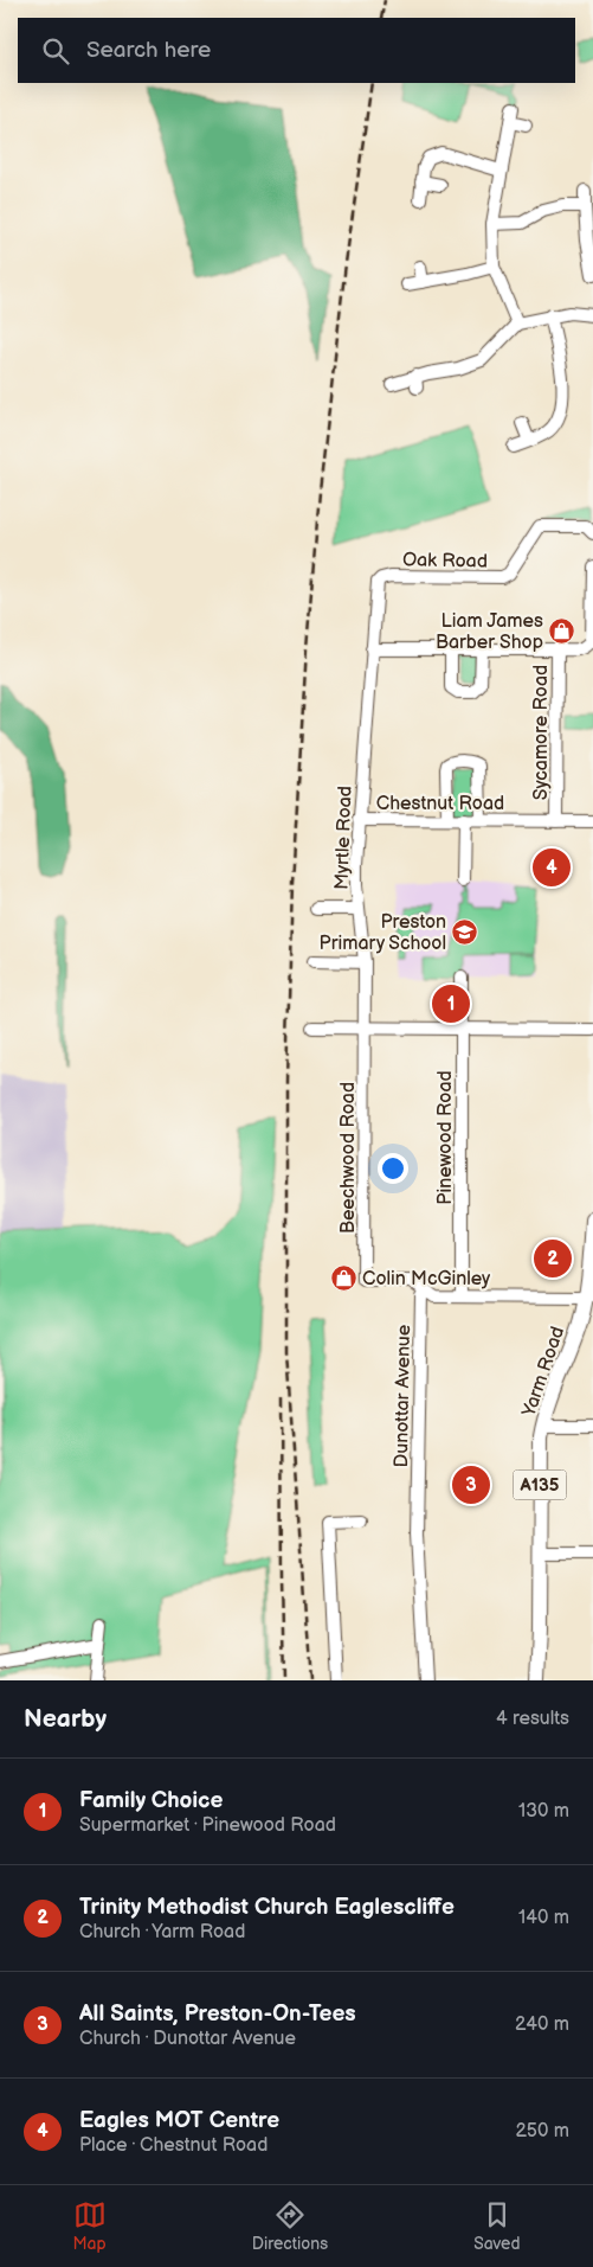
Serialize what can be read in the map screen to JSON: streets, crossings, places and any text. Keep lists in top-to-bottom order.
{
  "streets": {
    "main road": ["Yarm Road", "A135"],
    "street": [
      "Oak Road",
      "Sycamore Road",
      "Chestnut Road",
      "Myrtle Road",
      "Pinewood Road",
      "Beechwood Road",
      "Dunottar Avenue"
    ]
  },
  "crossings": [
    ["Oak Road", "Myrtle Road"],
    ["Sycamore Road", "Chestnut Road"],
    ["Chestnut Road", "Myrtle Road"],
    ["Myrtle Road", "Beechwood Road"],
    ["Beechwood Road", "Dunottar Avenue"]
  ],
  "places": {
    "shop": ["Liam James Barber Shop", "Colin McGinley"],
    "school or university": ["Preston Primary School"]
  },
  "page": {
    "search": "Search here",
    "pins": [
      "4",
      "1",
      "2",
      "3"
    ],
    "heading": ["Nearby", "4 results"],
    "list": [
      {
        "mark": "1",
        "name": "Family Choice",
        "note": "Supermarket · Pinewood Road",
        "value": "130 m"
      },
      {
        "mark": "2",
        "name": "Trinity Methodist Church Eaglescliffe",
        "note": "Church · Yarm Road",
        "value": "140 m"
      },
      {
        "mark": "3",
        "name": "All Saints, Preston-On-Tees",
        "note": "Church · Dunottar Avenue",
        "value": "240 m"
      },
      {
        "mark": "4",
        "name": "Eagles MOT Centre",
        "note": "Place · Chestnut Road",
        "value": "250 m"
      }
    ],
    "nav": ["Map", "Directions", "Saved"]
  }
}
